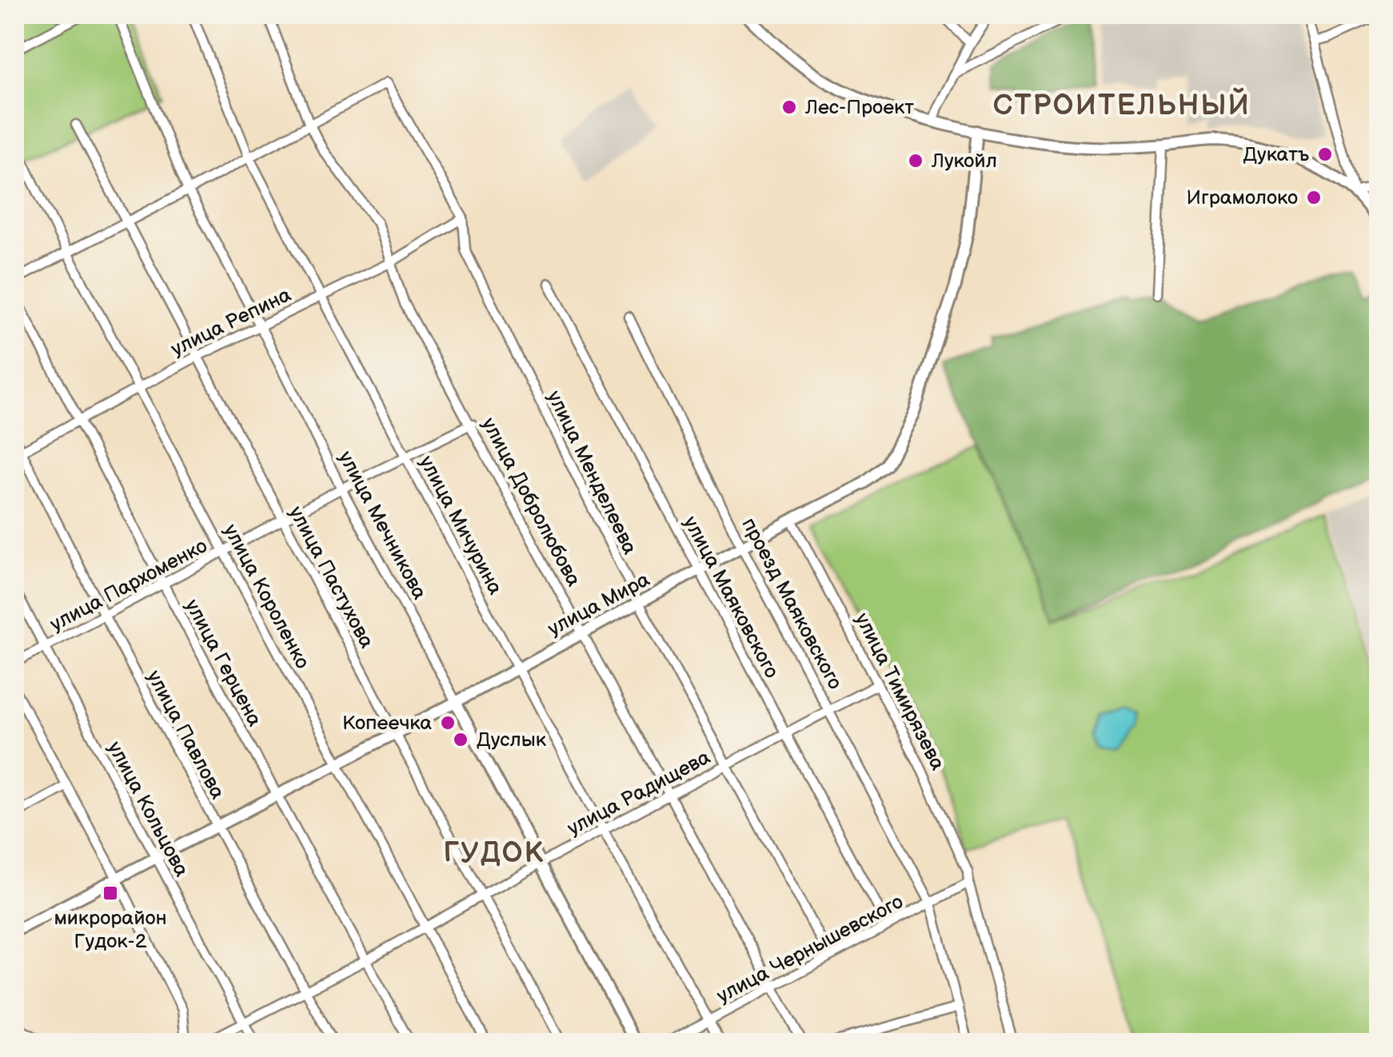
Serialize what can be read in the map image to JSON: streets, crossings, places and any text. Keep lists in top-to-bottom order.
{
  "streets": {
    "main road": ["улица Мечникова", "улица Мира"],
    "street": [
      "улица Репина",
      "улица Менделеева",
      "улица Добролюбова",
      "улица Мичурина",
      "улица Пастухова",
      "улица Пархоменко",
      "улица Короленко",
      "улица Маяковского",
      "проезд Маяковского",
      "улица Герцена",
      "улица Тимирязева",
      "улица Павлова",
      "улица Радищева",
      "улица Кольцова",
      "улица Чернышевского"
    ]
  },
  "crossings": [
    ["улица Репина", "улица Менделеева"],
    ["улица Репина", "улица Добролюбова"],
    ["улица Репина", "улица Мечникова"],
    ["улица Репина", "улица Мичурина"],
    ["улица Репина", "улица Пастухова"],
    ["улица Репина", "улица Короленко"],
    ["улица Репина", "улица Герцена"],
    ["улица Репина", "улица Павлова"],
    ["улица Менделеева", "улица Добролюбова"],
    ["улица Менделеева", "улица Мира"],
    ["улица Менделеева", "улица Радищева"],
    ["улица Менделеева", "улица Чернышевского"],
    ["улица Добролюбова", "улица Пархоменко"],
    ["улица Добролюбова", "улица Мира"],
    ["улица Добролюбова", "улица Радищева"],
    ["улица Добролюбова", "улица Чернышевского"],
    ["улица Мечникова", "улица Пархоменко"],
    ["улица Мечникова", "улица Мира"],
    ["улица Мечникова", "улица Радищева"],
    ["улица Мичурина", "улица Пархоменко"],
    ["улица Мичурина", "улица Мира"],
    ["улица Мичурина", "улица Радищева"],
    ["улица Мичурина", "улица Чернышевского"],
    ["улица Пастухова", "улица Пархоменко"],
    ["улица Пастухова", "улица Мира"],
    ["улица Пастухова", "улица Радищева"],
    ["улица Пархоменко", "улица Короленко"],
    ["улица Пархоменко", "улица Герцена"],
    ["улица Пархоменко", "улица Павлова"],
    ["улица Пархоменко", "улица Кольцова"],
    ["улица Короленко", "улица Мира"],
    ["улица Короленко", "улица Радищева"],
    ["улица Маяковского", "улица Мира"],
    ["улица Маяковского", "улица Радищева"],
    ["улица Маяковского", "улица Чернышевского"],
    ["проезд Маяковского", "улица Мира"],
    ["проезд Маяковского", "улица Радищева"],
    ["проезд Маяковского", "улица Чернышевского"],
    ["улица Мира", "улица Герцена"],
    ["улица Мира", "улица Тимирязева"],
    ["улица Мира", "улица Павлова"],
    ["улица Мира", "улица Кольцова"],
    ["улица Герцена", "улица Радищева"],
    ["улица Тимирязева", "улица Радищева"],
    ["улица Тимирязева", "улица Чернышевского"],
    ["улица Павлова", "улица Радищева"],
    ["улица Радищева", "улица Кольцова"]
  ],
  "districts": ["СТРОИТЕЛЬНЫЙ", "ГУДОК"],
  "places": {
    "other": [
      "Лес-Проект",
      "Дукатъ",
      "Лукойл",
      "Играмолоко",
      "Копеечка",
      "Дуслык"
    ],
    "transit": ["микрорайон Гудок-2"]
  }
}
